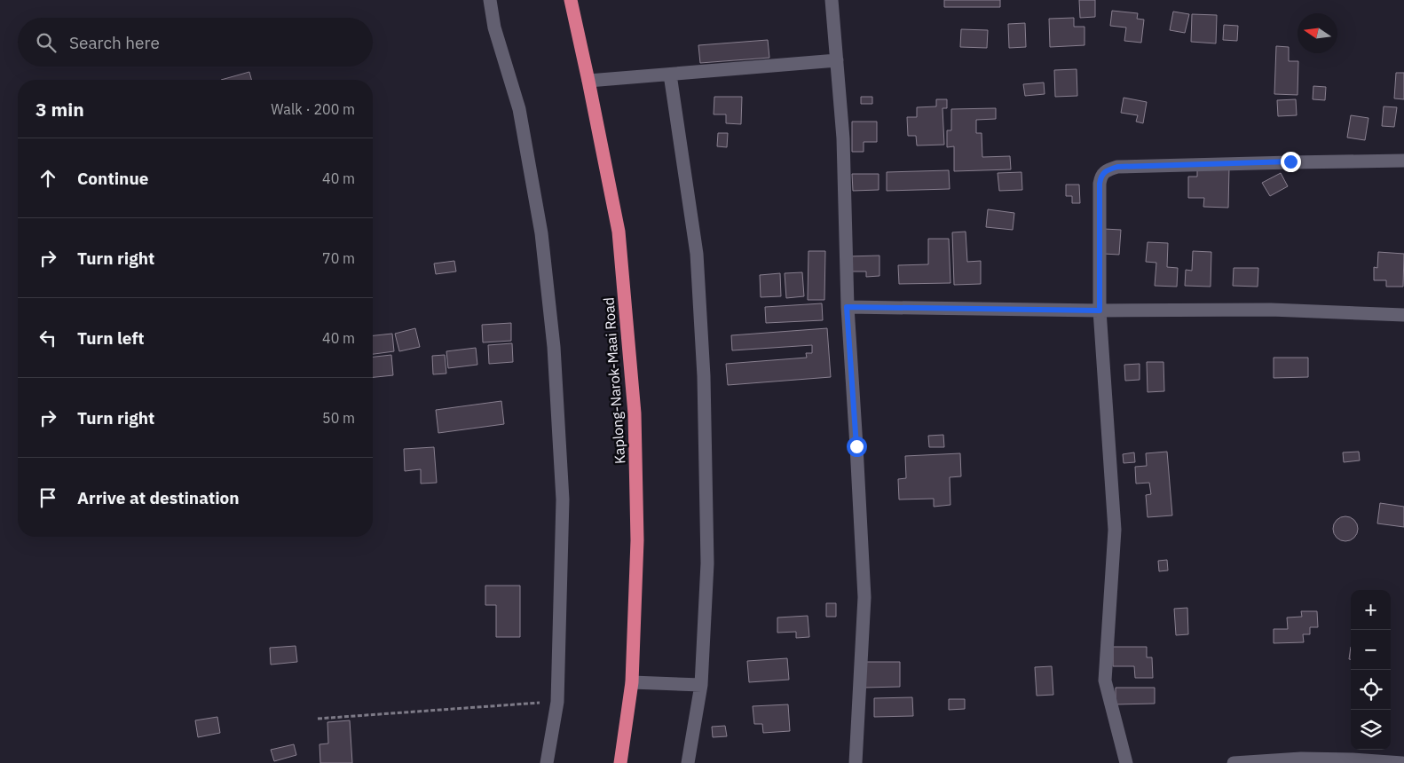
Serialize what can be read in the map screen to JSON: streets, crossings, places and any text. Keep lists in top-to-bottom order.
{
  "streets": {
    "highway": ["Kaplong-Narok-Maai Road"]
  },
  "north": "left",
  "page": {
    "search": "Search here",
    "heading": ["3 min", "Walk · 200 m"],
    "list": [
      ["Continue", "40 m"],
      ["Turn right", "70 m"],
      ["Turn left", "40 m"],
      ["Turn right", "50 m"],
      "Arrive at destination"
    ],
    "map_buttons": ["+", "−"]
  }
}
